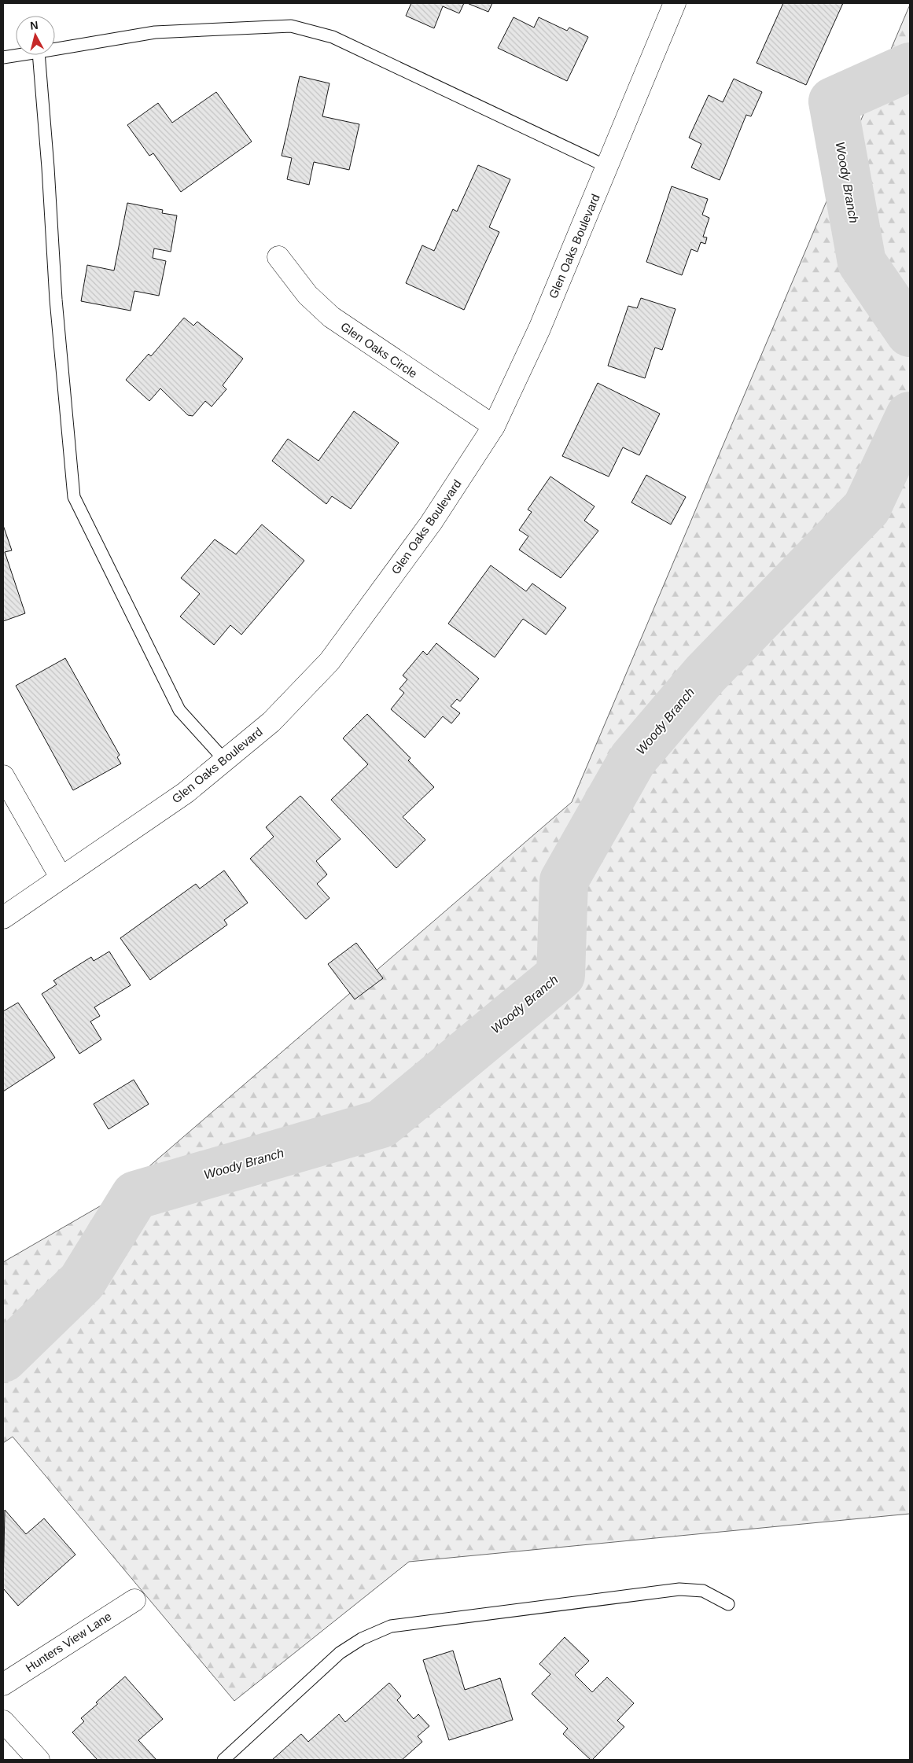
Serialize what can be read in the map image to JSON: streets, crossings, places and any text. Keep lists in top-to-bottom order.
{
  "streets": {
    "street": ["Glen Oaks Boulevard", "Glen Oaks Circle", "Hunters View Lane"]
  },
  "crossings": [
    ["Glen Oaks Boulevard", "Glen Oaks Circle"]
  ],
  "water": ["Woody Branch"],
  "north": "top"
}
